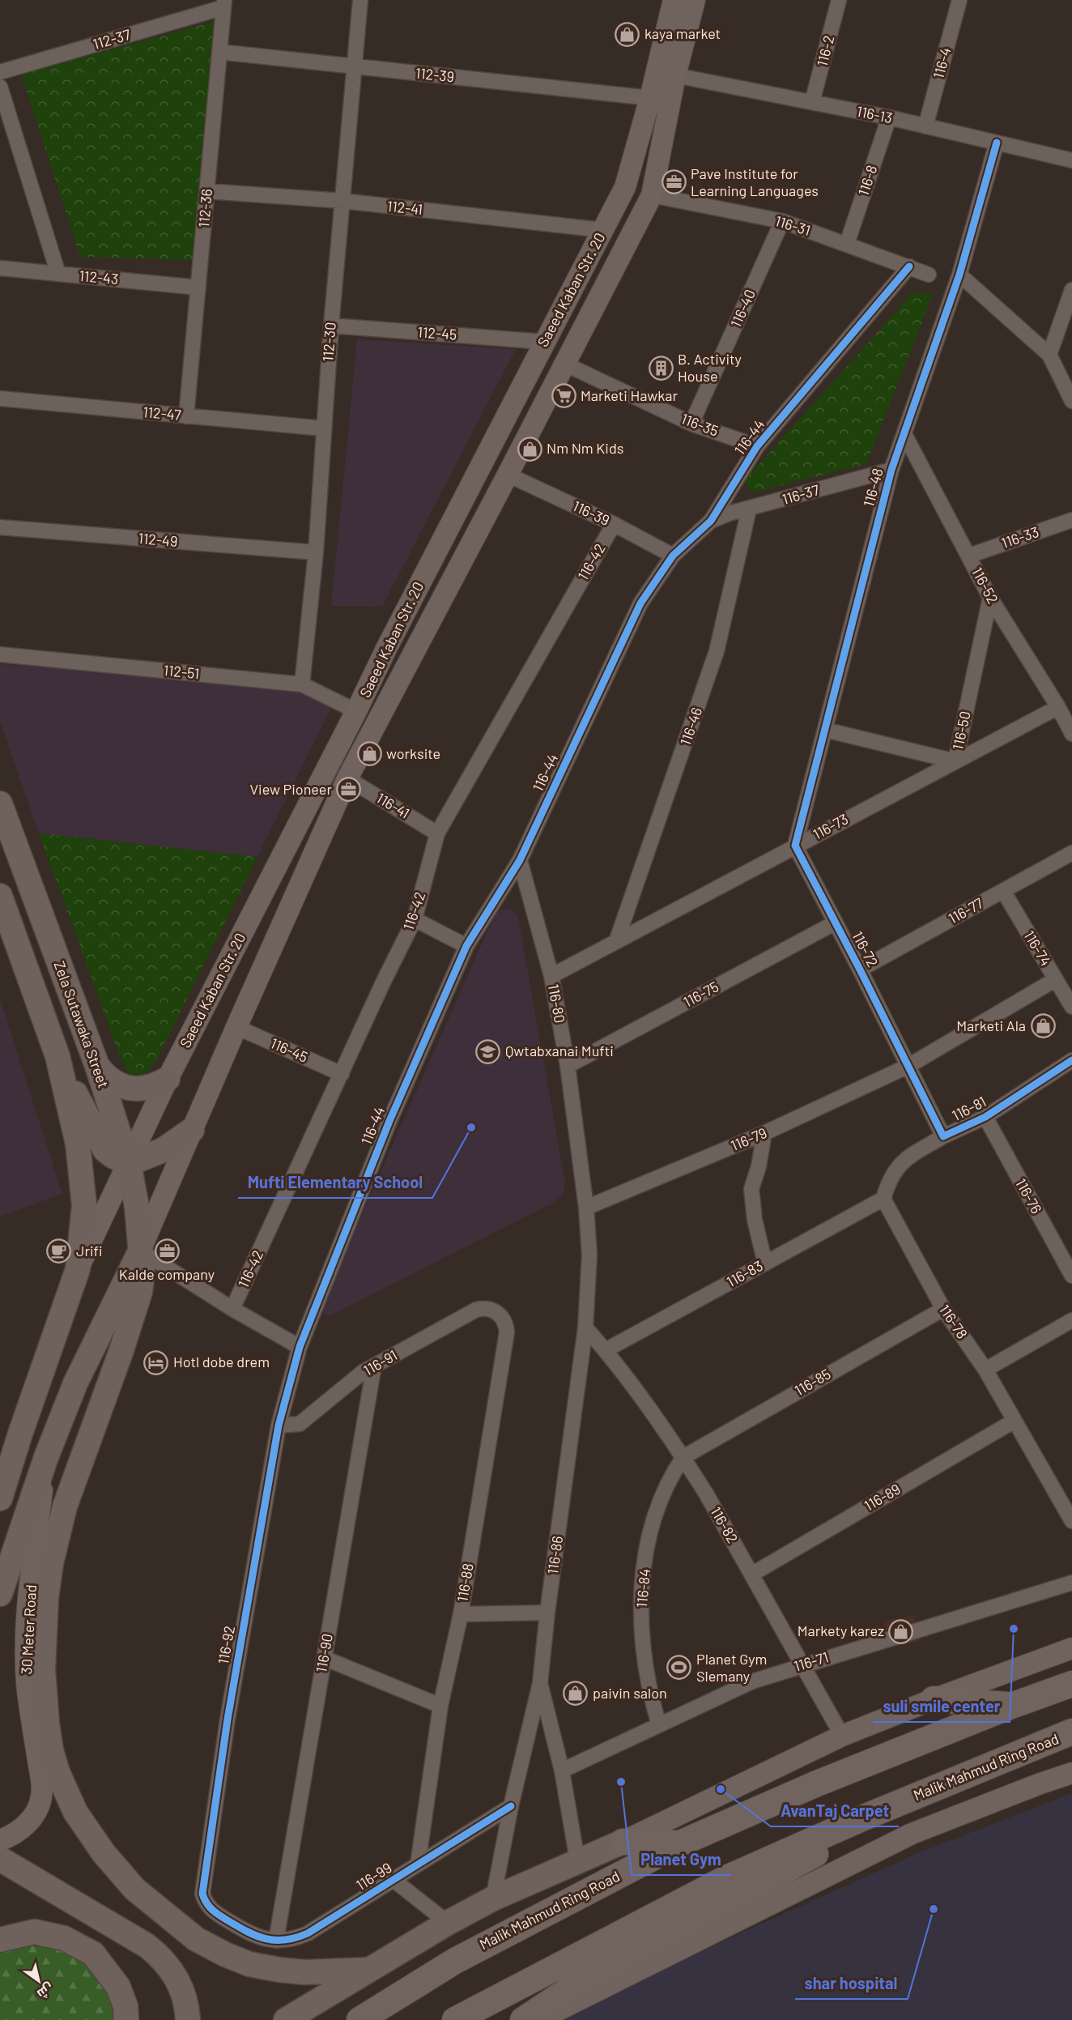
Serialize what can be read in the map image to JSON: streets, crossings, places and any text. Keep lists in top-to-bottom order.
{
  "streets": {
    "highway": ["Malik Mahmud Ring Road"],
    "main road": ["Saeed Kaban Str. 20", "Zela Sutawaka Street", "30 Meter Road"],
    "street": [
      "112-37",
      "116-2",
      "116-4",
      "112-39",
      "116-13",
      "116-8",
      "112-36",
      "112-41",
      "116-31",
      "112-43",
      "116-40",
      "112-45",
      "112-30",
      "112-47",
      "116-35",
      "116-44",
      "116-48",
      "116-37",
      "116-39",
      "116-33",
      "112-49",
      "116-42",
      "116-52",
      "112-51",
      "116-46",
      "116-50",
      "116-41",
      "116-73",
      "116-77",
      "116-74",
      "116-72",
      "116-75",
      "116-80",
      "116-45",
      "116-81",
      "116-79",
      "116-76",
      "116-83",
      "116-78",
      "116-91",
      "116-85",
      "116-89",
      "116-82",
      "116-86",
      "116-88",
      "116-84",
      "116-92",
      "116-90",
      "116-71",
      "116-99"
    ]
  },
  "crossings": [
    ["112-37", "112-36"],
    ["116-2", "116-13"],
    ["116-4", "116-13"],
    ["112-39", "112-36"],
    ["112-39", "Saeed Kaban Str. 20"],
    ["112-39", "112-30"],
    ["116-13", "116-8"],
    ["116-13", "Saeed Kaban Str. 20"],
    ["116-13", "116-48"],
    ["116-8", "116-31"],
    ["112-36", "112-41"],
    ["112-36", "112-43"],
    ["112-36", "112-47"],
    ["112-41", "Saeed Kaban Str. 20"],
    ["112-41", "112-30"],
    ["116-31", "Saeed Kaban Str. 20"],
    ["116-31", "116-40"],
    ["116-31", "116-44"],
    ["Saeed Kaban Str. 20", "112-45"],
    ["Saeed Kaban Str. 20", "116-35"],
    ["Saeed Kaban Str. 20", "116-39"],
    ["Saeed Kaban Str. 20", "112-51"],
    ["Saeed Kaban Str. 20", "116-41"],
    ["Saeed Kaban Str. 20", "Zela Sutawaka Street"],
    ["Saeed Kaban Str. 20", "116-45"],
    ["116-40", "116-35"],
    ["112-45", "112-30"],
    ["112-30", "112-47"],
    ["112-30", "112-49"],
    ["112-30", "112-51"],
    ["116-35", "116-44"],
    ["116-44", "116-37"],
    ["116-44", "116-39"],
    ["116-44", "116-80"],
    ["116-44", "116-92"],
    ["116-48", "116-37"],
    ["116-48", "116-52"],
    ["116-48", "116-50"],
    ["116-48", "116-73"],
    ["116-48", "116-72"],
    ["116-37", "116-46"],
    ["116-39", "116-42"],
    ["116-33", "116-52"],
    ["116-42", "116-41"],
    ["116-42", "116-45"],
    ["116-52", "116-50"],
    ["116-52", "116-73"],
    ["116-46", "116-73"],
    ["116-50", "116-73"],
    ["116-73", "116-72"],
    ["116-73", "116-80"],
    ["116-77", "116-74"],
    ["116-77", "116-72"],
    ["116-74", "116-79"],
    ["116-72", "116-75"],
    ["116-72", "116-81"],
    ["116-72", "116-79"],
    ["116-75", "116-80"],
    ["116-80", "116-79"],
    ["116-80", "116-86"],
    ["116-81", "116-79"],
    ["116-81", "116-76"],
    ["116-79", "116-86"],
    ["116-83", "116-78"],
    ["116-83", "116-82"],
    ["116-78", "116-85"],
    ["116-78", "116-89"],
    ["116-91", "116-88"],
    ["116-91", "116-92"],
    ["116-91", "116-90"],
    ["116-85", "116-82"],
    ["116-85", "116-84"],
    ["116-89", "116-82"],
    ["116-82", "116-86"],
    ["116-82", "116-84"],
    ["116-82", "116-71"],
    ["116-86", "116-99"],
    ["116-88", "116-99"],
    ["116-84", "116-71"],
    ["116-92", "116-99"],
    ["116-90", "116-99"]
  ],
  "places": {
    "shop": [
      "kaya market",
      "Nm Nm Kids",
      "worksite",
      "Marketi Ala",
      "Markety karez",
      "paivin salon"
    ],
    "office": ["Pave Institute for Learning Languages", "View Pioneer", "Kalde company"],
    "building": ["B. Activity House"],
    "supermarket": ["Marketi Hawkar"],
    "school or university": ["Qwtabxanai Mufti"],
    "other": [
      "Mufti Elementary School",
      "suli smile center",
      "Planet Gym",
      "AvanTaj Carpet",
      "shar hospital"
    ],
    "cafe": ["Jrifi"],
    "hotel": ["Hotl dobe drem"],
    "sports": ["Planet Gym Slemany"]
  },
  "north": "bottom right"
}
